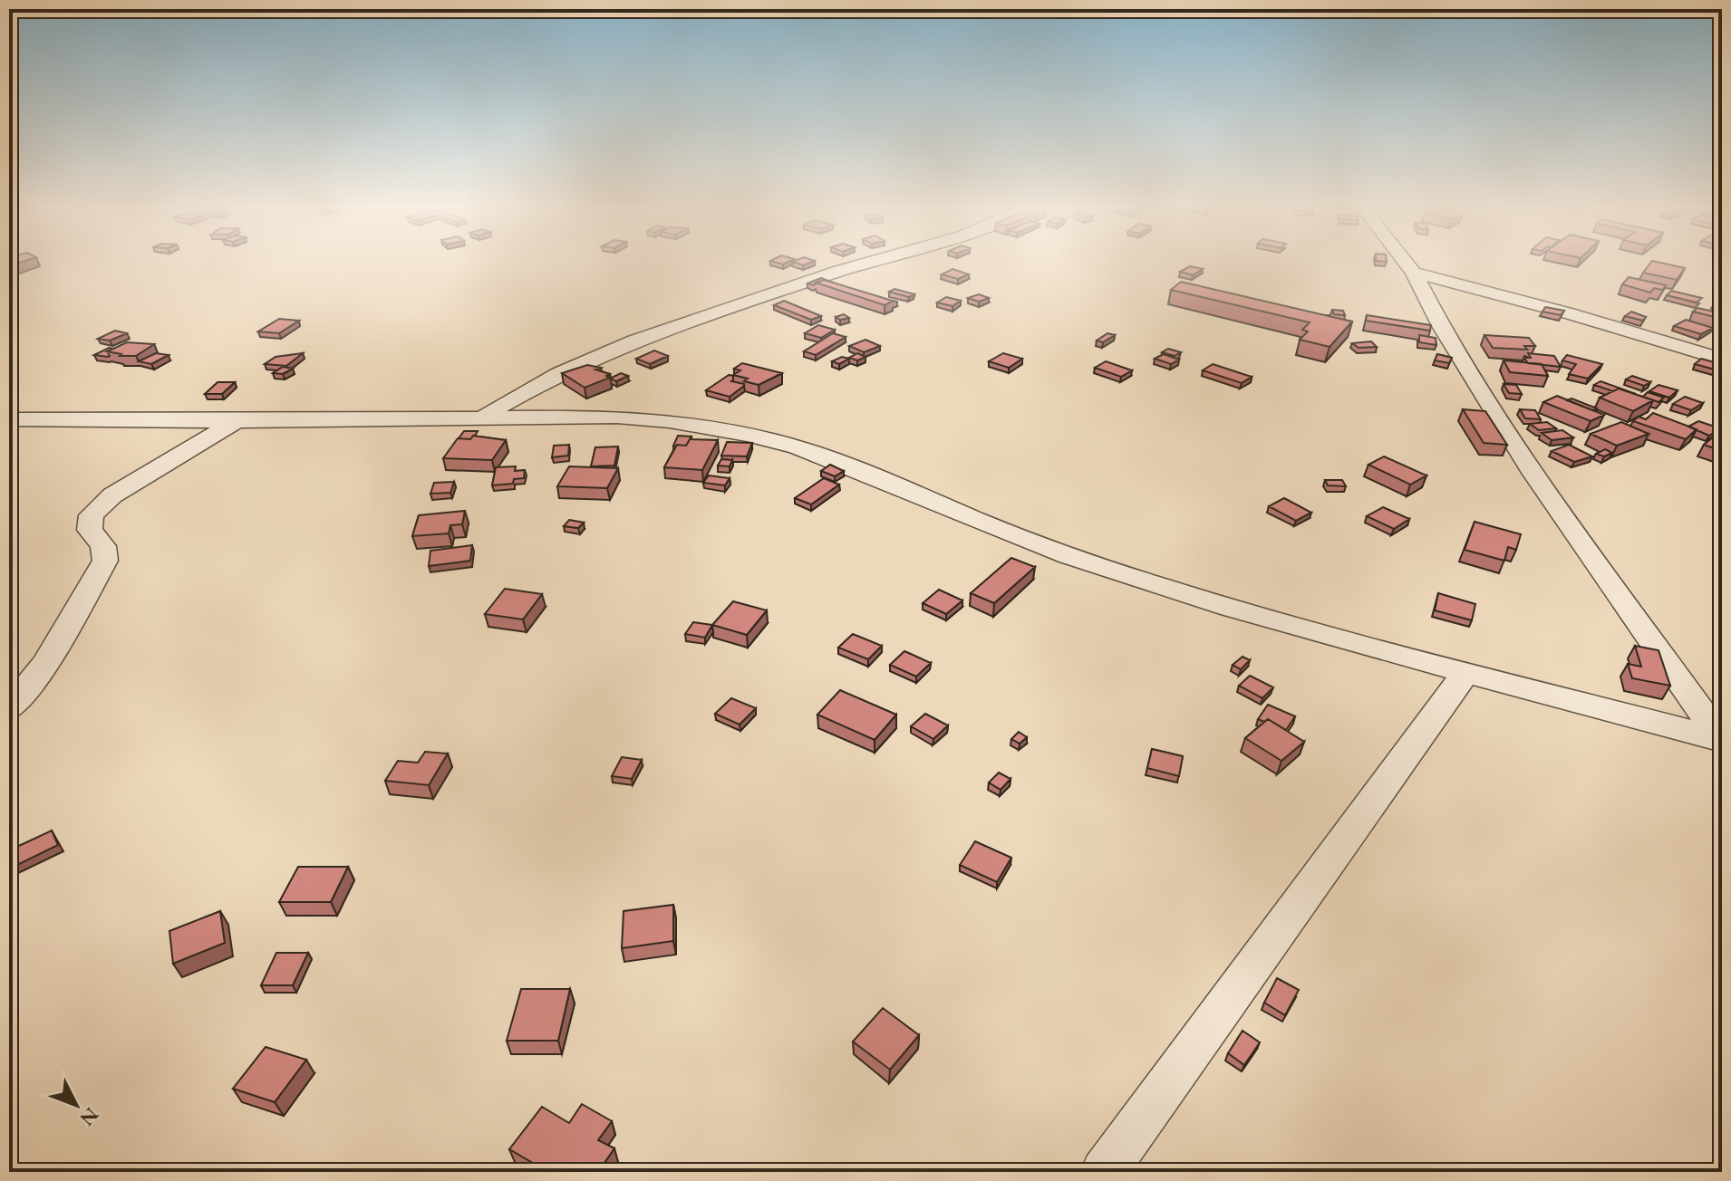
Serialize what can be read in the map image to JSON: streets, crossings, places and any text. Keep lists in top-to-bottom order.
{
  "north": "bottom right"
}
